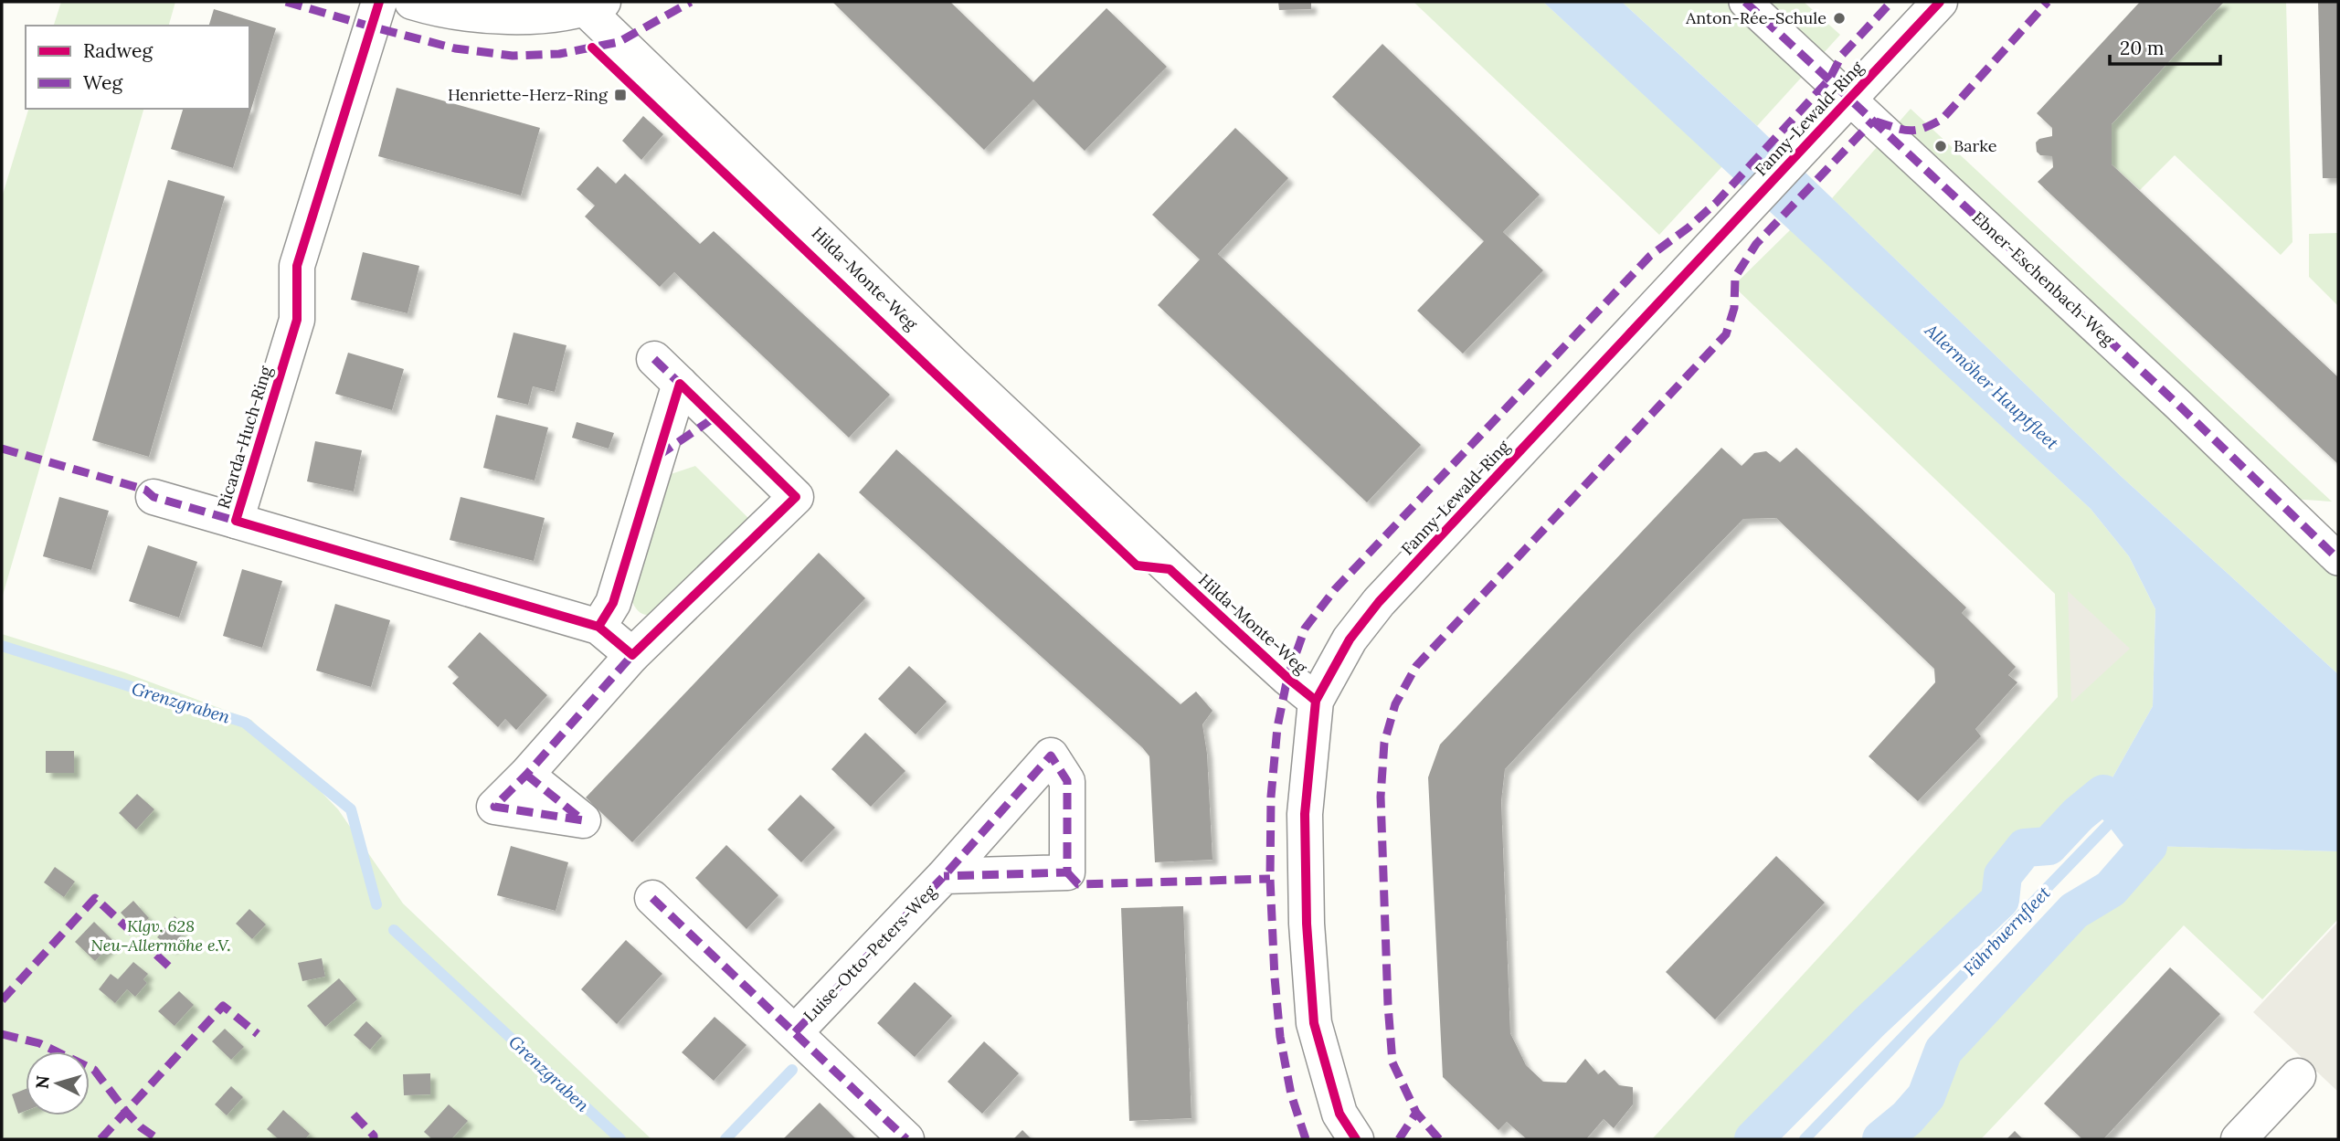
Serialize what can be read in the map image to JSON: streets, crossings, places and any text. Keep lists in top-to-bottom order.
{
  "streets": {
    "street": [
      "Fanny-Lewald-Ring",
      "Hilda-Monte-Weg",
      "Ebner-Eschenbach-Weg",
      "Ricarda-Huch-Ring",
      "Luise-Otto-Peters-Weg"
    ]
  },
  "crossings": [
    ["Fanny-Lewald-Ring", "Hilda-Monte-Weg"],
    ["Fanny-Lewald-Ring", "Ebner-Eschenbach-Weg"]
  ],
  "water": ["Allermöher Hauptfleet", "Grenzgraben", "Fährbuernfleet"],
  "parks": ["Klgv. 628 Neu-Allermöhe e.V."],
  "places": {
    "other": ["Anton-Rée-Schule", "Barke"],
    "transit": ["Henriette-Herz-Ring"]
  },
  "legend": ["Radweg", "Weg"],
  "scale_bar": "20 m",
  "north": "left"
}
